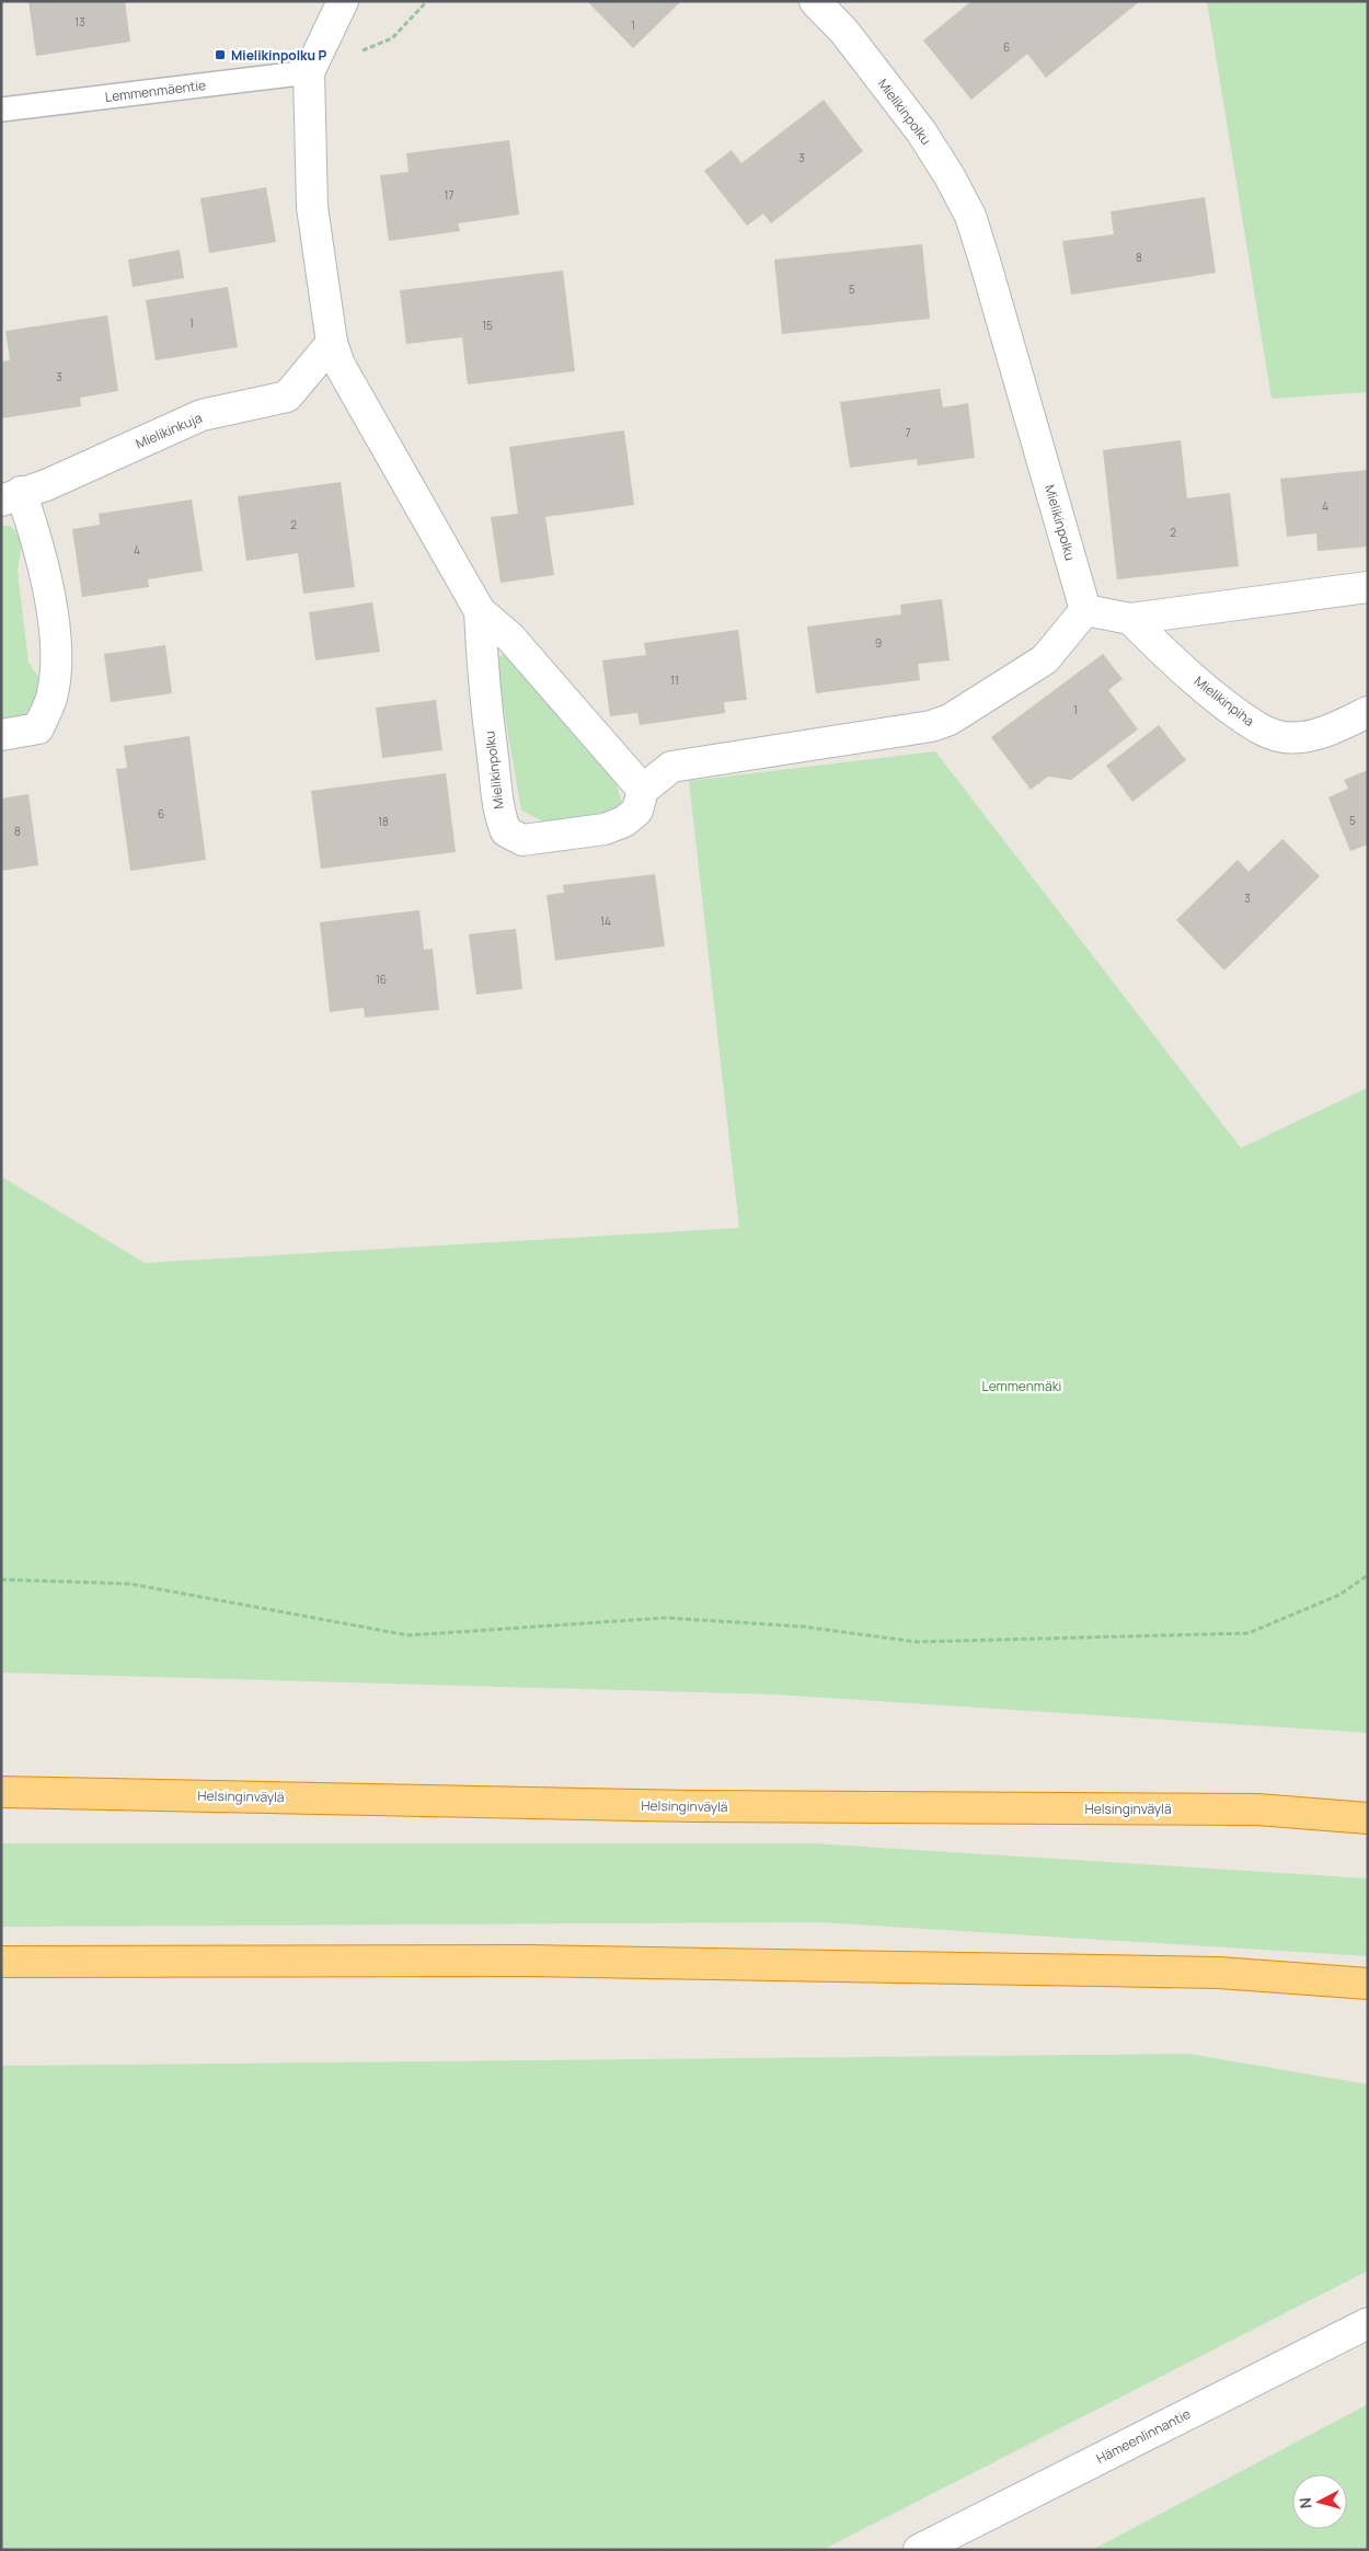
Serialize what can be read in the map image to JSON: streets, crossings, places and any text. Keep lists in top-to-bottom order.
{
  "streets": {
    "highway": ["Helsinginväylä"],
    "street": [
      "Mielikinpolku",
      "Mielikinkuja",
      "Mielikinpiha",
      "Hämeenlinnantie"
    ],
    "lane": ["Lemmenmäentie"]
  },
  "crossings": [
    ["Mielikinpolku", "Mielikinkuja"]
  ],
  "parks": ["Lemmenmäki"],
  "places": {
    "transit": ["Mielikinpolku P"]
  },
  "house_numbers": [
    "13",
    "1",
    "6",
    "3",
    "17",
    "8",
    "5",
    "1",
    "15",
    "3",
    "7",
    "4",
    "2",
    "2",
    "4",
    "9",
    "11",
    "1",
    "6",
    "5",
    "18",
    "8",
    "3",
    "14",
    "16"
  ],
  "north": "left"
}
